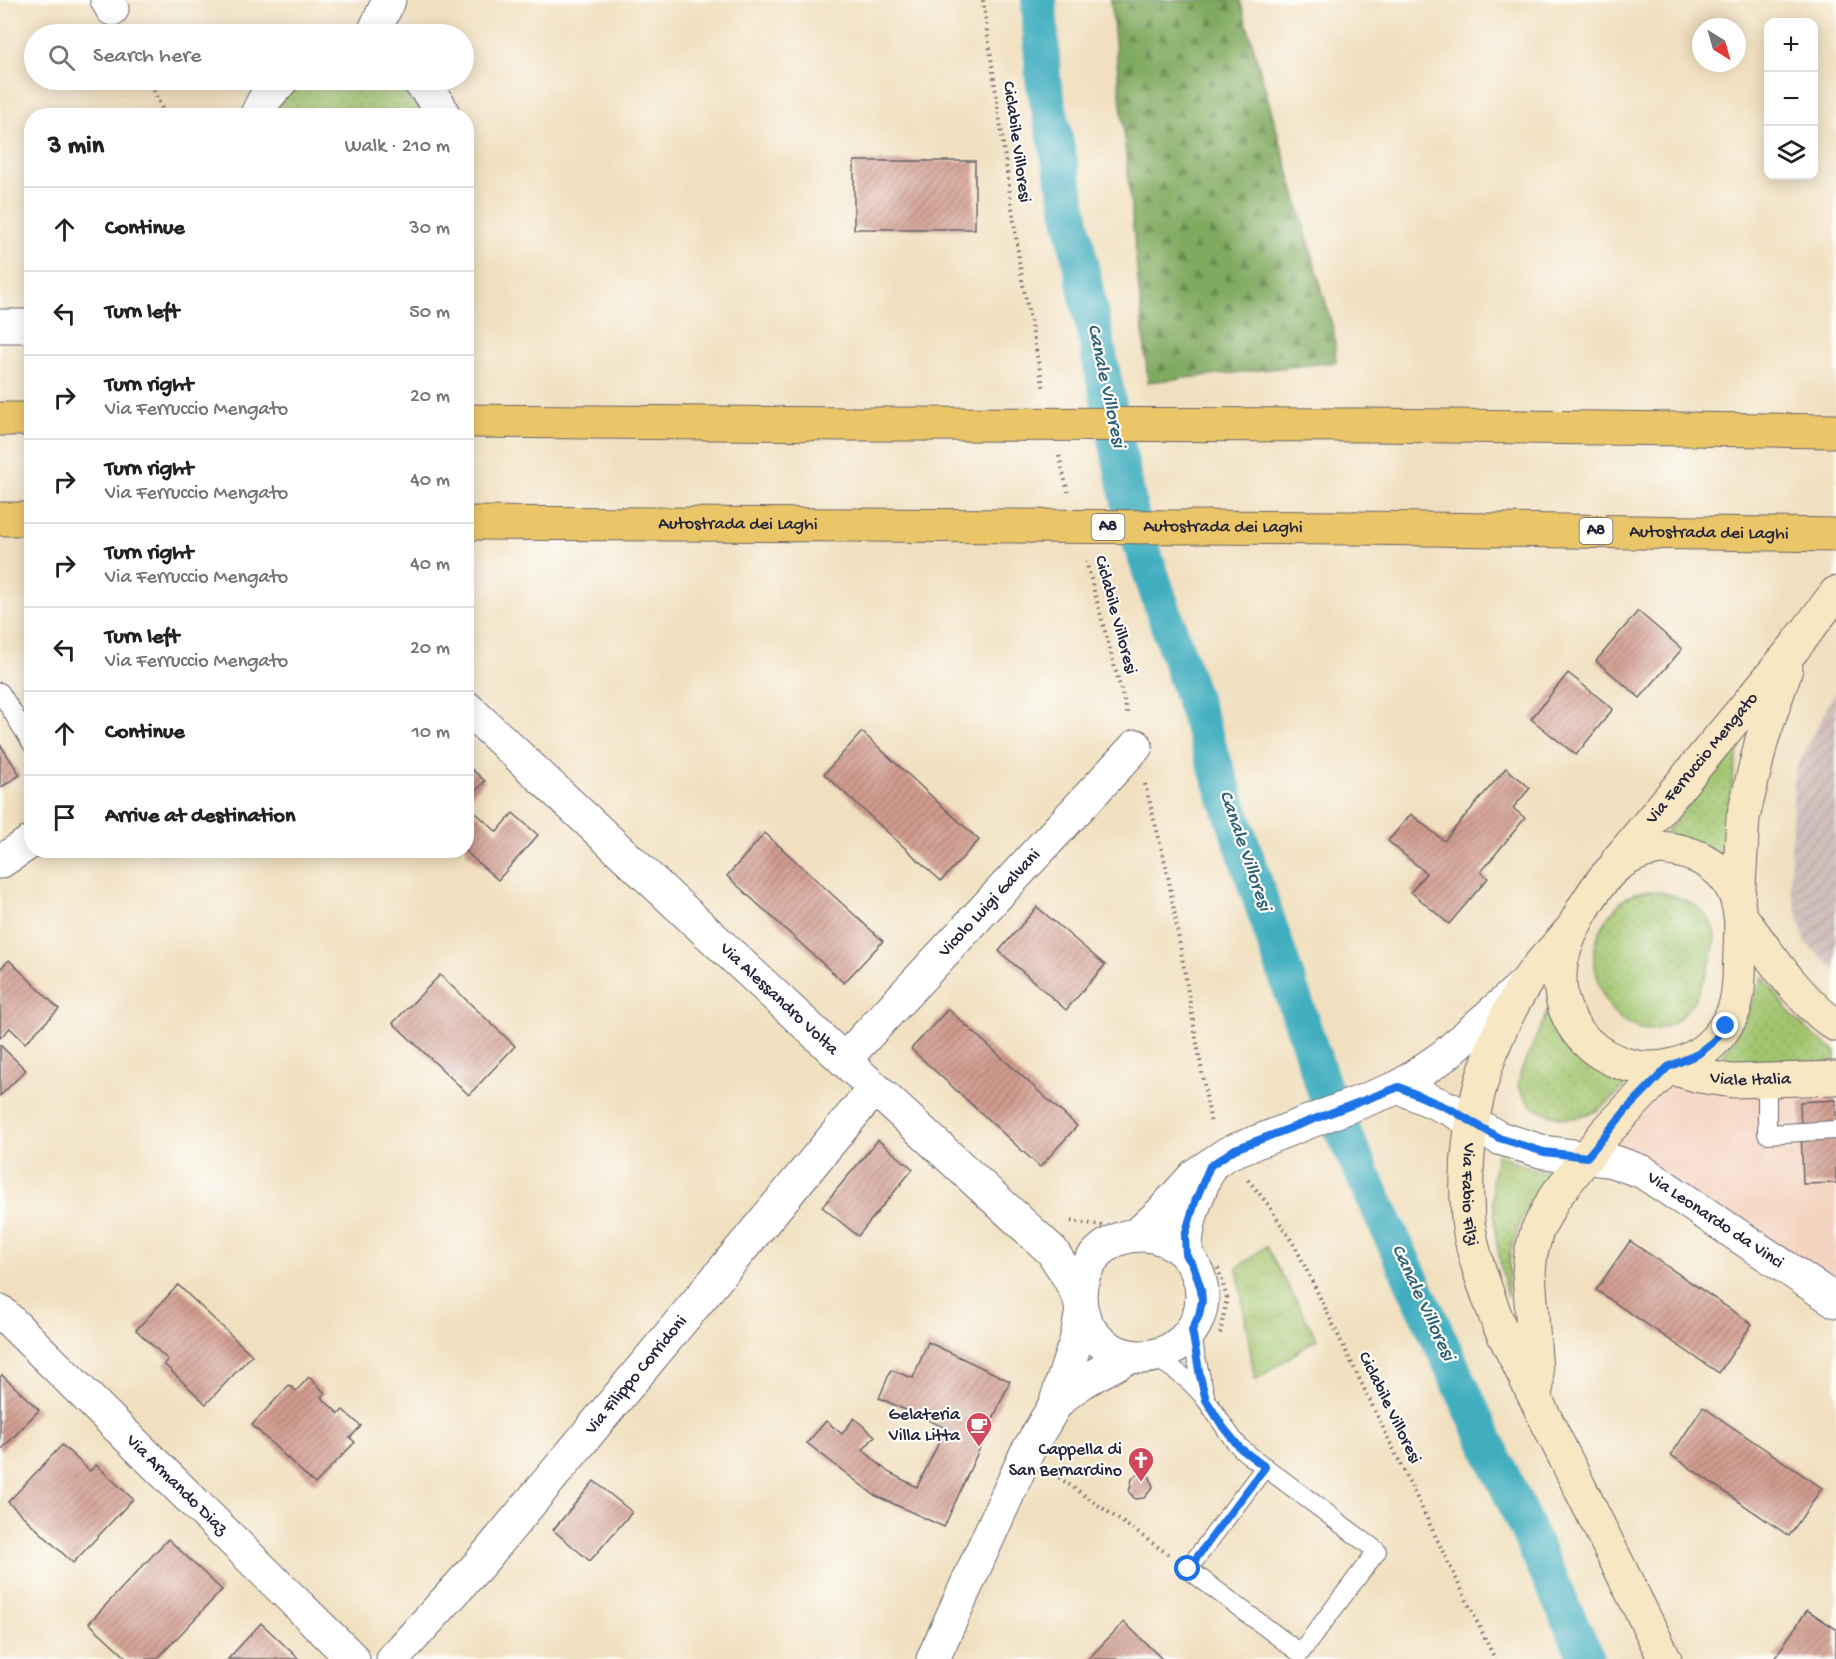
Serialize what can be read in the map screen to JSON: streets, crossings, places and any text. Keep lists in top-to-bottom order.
{
  "streets": {
    "highway": ["Autostrada dei Laghi", "A8"],
    "street": [
      "Via Ferruccio Mengato",
      "Vicolo Luigi Galvani",
      "Via Alessandro Volta",
      "Viale Italia",
      "Via Fabio Filzi",
      "Via Leonardo da Vinci",
      "Via Filippo Corridoni",
      "Via Armando Diaz"
    ],
    "path": ["Ciclabile Villoresi"]
  },
  "crossings": [
    ["Ciclabile Villoresi", "Vicolo Luigi Galvani"],
    ["Via Ferruccio Mengato", "Viale Italia"],
    ["Via Ferruccio Mengato", "Via Fabio Filzi"],
    ["Vicolo Luigi Galvani", "Via Alessandro Volta"],
    ["Via Alessandro Volta", "Via Filippo Corridoni"],
    ["Viale Italia", "Via Fabio Filzi"],
    ["Via Fabio Filzi", "Via Leonardo da Vinci"]
  ],
  "water": ["Canale Villoresi"],
  "places": {
    "cafe": ["Gelateria Villa Litta"],
    "church": ["Cappella di San Bernardino"]
  },
  "north": "bottom right",
  "page": {
    "map_buttons": ["+", "−"],
    "search": "Search here",
    "heading": ["3 min", "Walk · 210 m"],
    "list": [
      ["Continue", "30 m"],
      ["Turn left", "50 m"],
      ["Turn right", "Via Ferruccio Mengato", "20 m"],
      ["Turn right", "Via Ferruccio Mengato", "40 m"],
      ["Turn right", "Via Ferruccio Mengato", "40 m"],
      ["Turn left", "Via Ferruccio Mengato", "20 m"],
      ["Continue", "10 m"],
      "Arrive at destination"
    ]
  }
}
